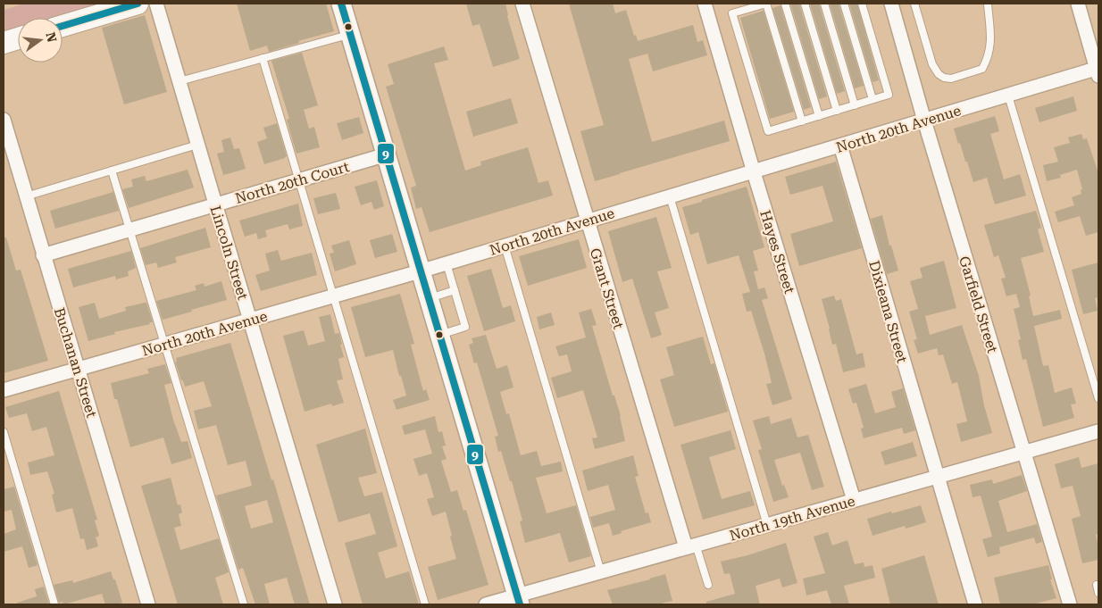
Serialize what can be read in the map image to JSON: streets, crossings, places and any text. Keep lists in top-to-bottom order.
{
  "streets": {
    "street": [
      "North 20th Avenue",
      "North 20th Court",
      "Hayes Street",
      "Lincoln Street",
      "Grant Street",
      "Garfield Street",
      "Dixieana Street",
      "Buchanan Street",
      "North 19th Avenue"
    ]
  },
  "crossings": [
    ["North 20th Avenue", "Hayes Street"],
    ["North 20th Avenue", "Lincoln Street"],
    ["North 20th Avenue", "Grant Street"],
    ["North 20th Avenue", "Garfield Street"],
    ["North 20th Avenue", "Dixieana Street"],
    ["North 20th Avenue", "Buchanan Street"],
    ["North 20th Court", "Lincoln Street"],
    ["North 20th Court", "Buchanan Street"],
    ["Hayes Street", "North 19th Avenue"],
    ["Grant Street", "North 19th Avenue"],
    ["Garfield Street", "North 19th Avenue"],
    ["Dixieana Street", "North 19th Avenue"]
  ],
  "lines": ["transit line 9"],
  "north": "right"
}
